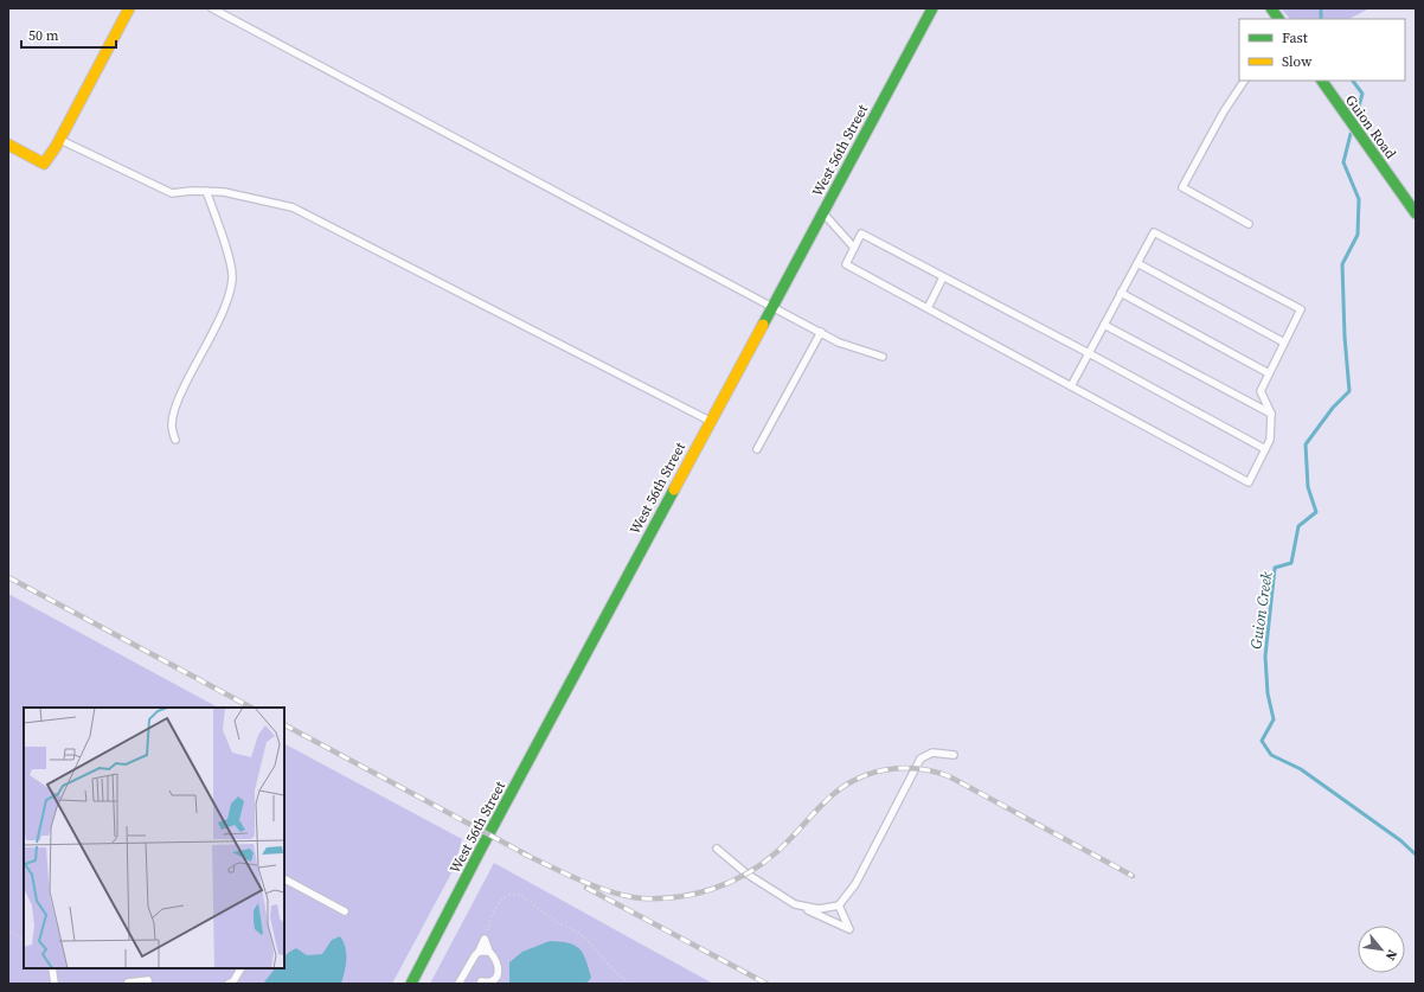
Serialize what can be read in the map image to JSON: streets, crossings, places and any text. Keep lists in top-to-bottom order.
{
  "streets": {
    "main road": ["Guion Road", "West 56th Street"]
  },
  "water": ["Guion Creek"],
  "legend": ["Fast", "Slow"],
  "scale_bar": "50 m",
  "north": "bottom right"
}
